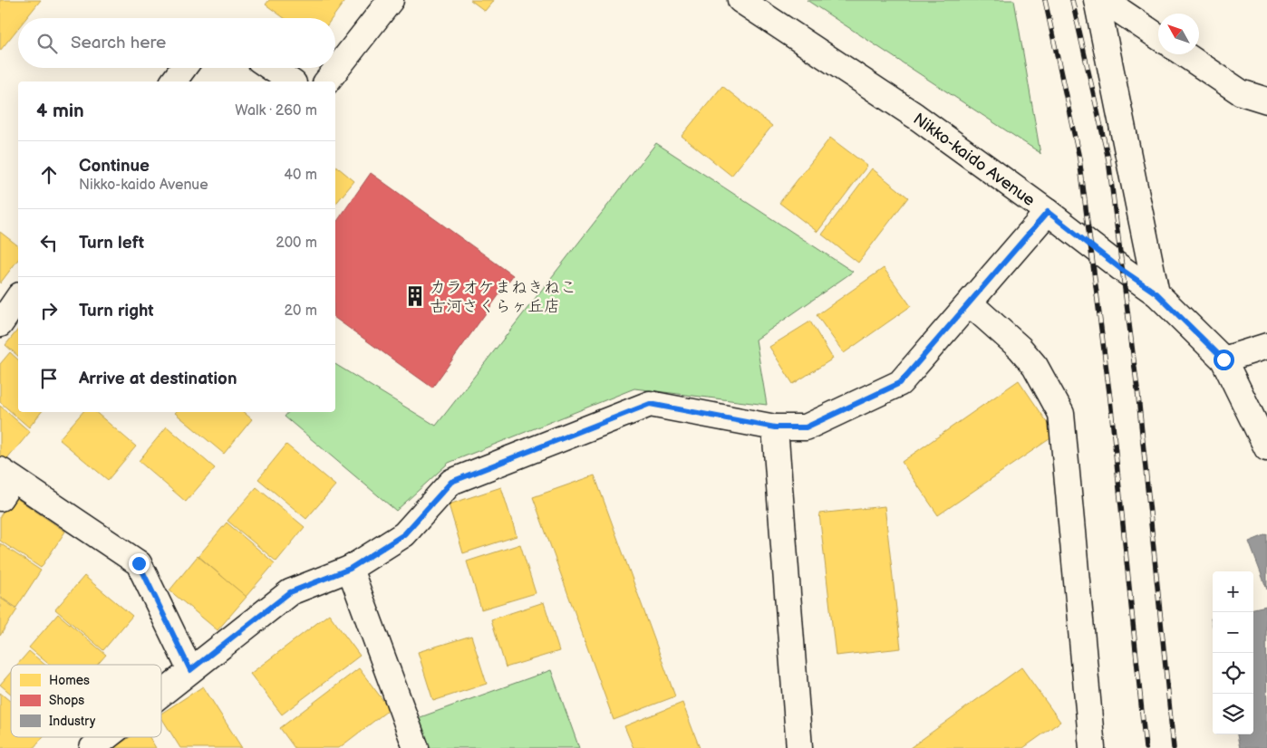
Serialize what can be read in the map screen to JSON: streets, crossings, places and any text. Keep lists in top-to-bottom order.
{
  "streets": {
    "street": ["Nikko-kaido Avenue"]
  },
  "places": {
    "building": ["カラオケまねきねこ 古河さくらヶ丘店"]
  },
  "legend": ["Homes", "Shops", "Industry"],
  "north": "top left",
  "page": {
    "search": "Search here",
    "heading": ["4 min", "Walk · 260 m"],
    "list": [
      ["Continue", "Nikko-kaido Avenue", "40 m"],
      ["Turn left", "200 m"],
      ["Turn right", "20 m"],
      "Arrive at destination"
    ],
    "map_buttons": ["+", "−"]
  }
}
